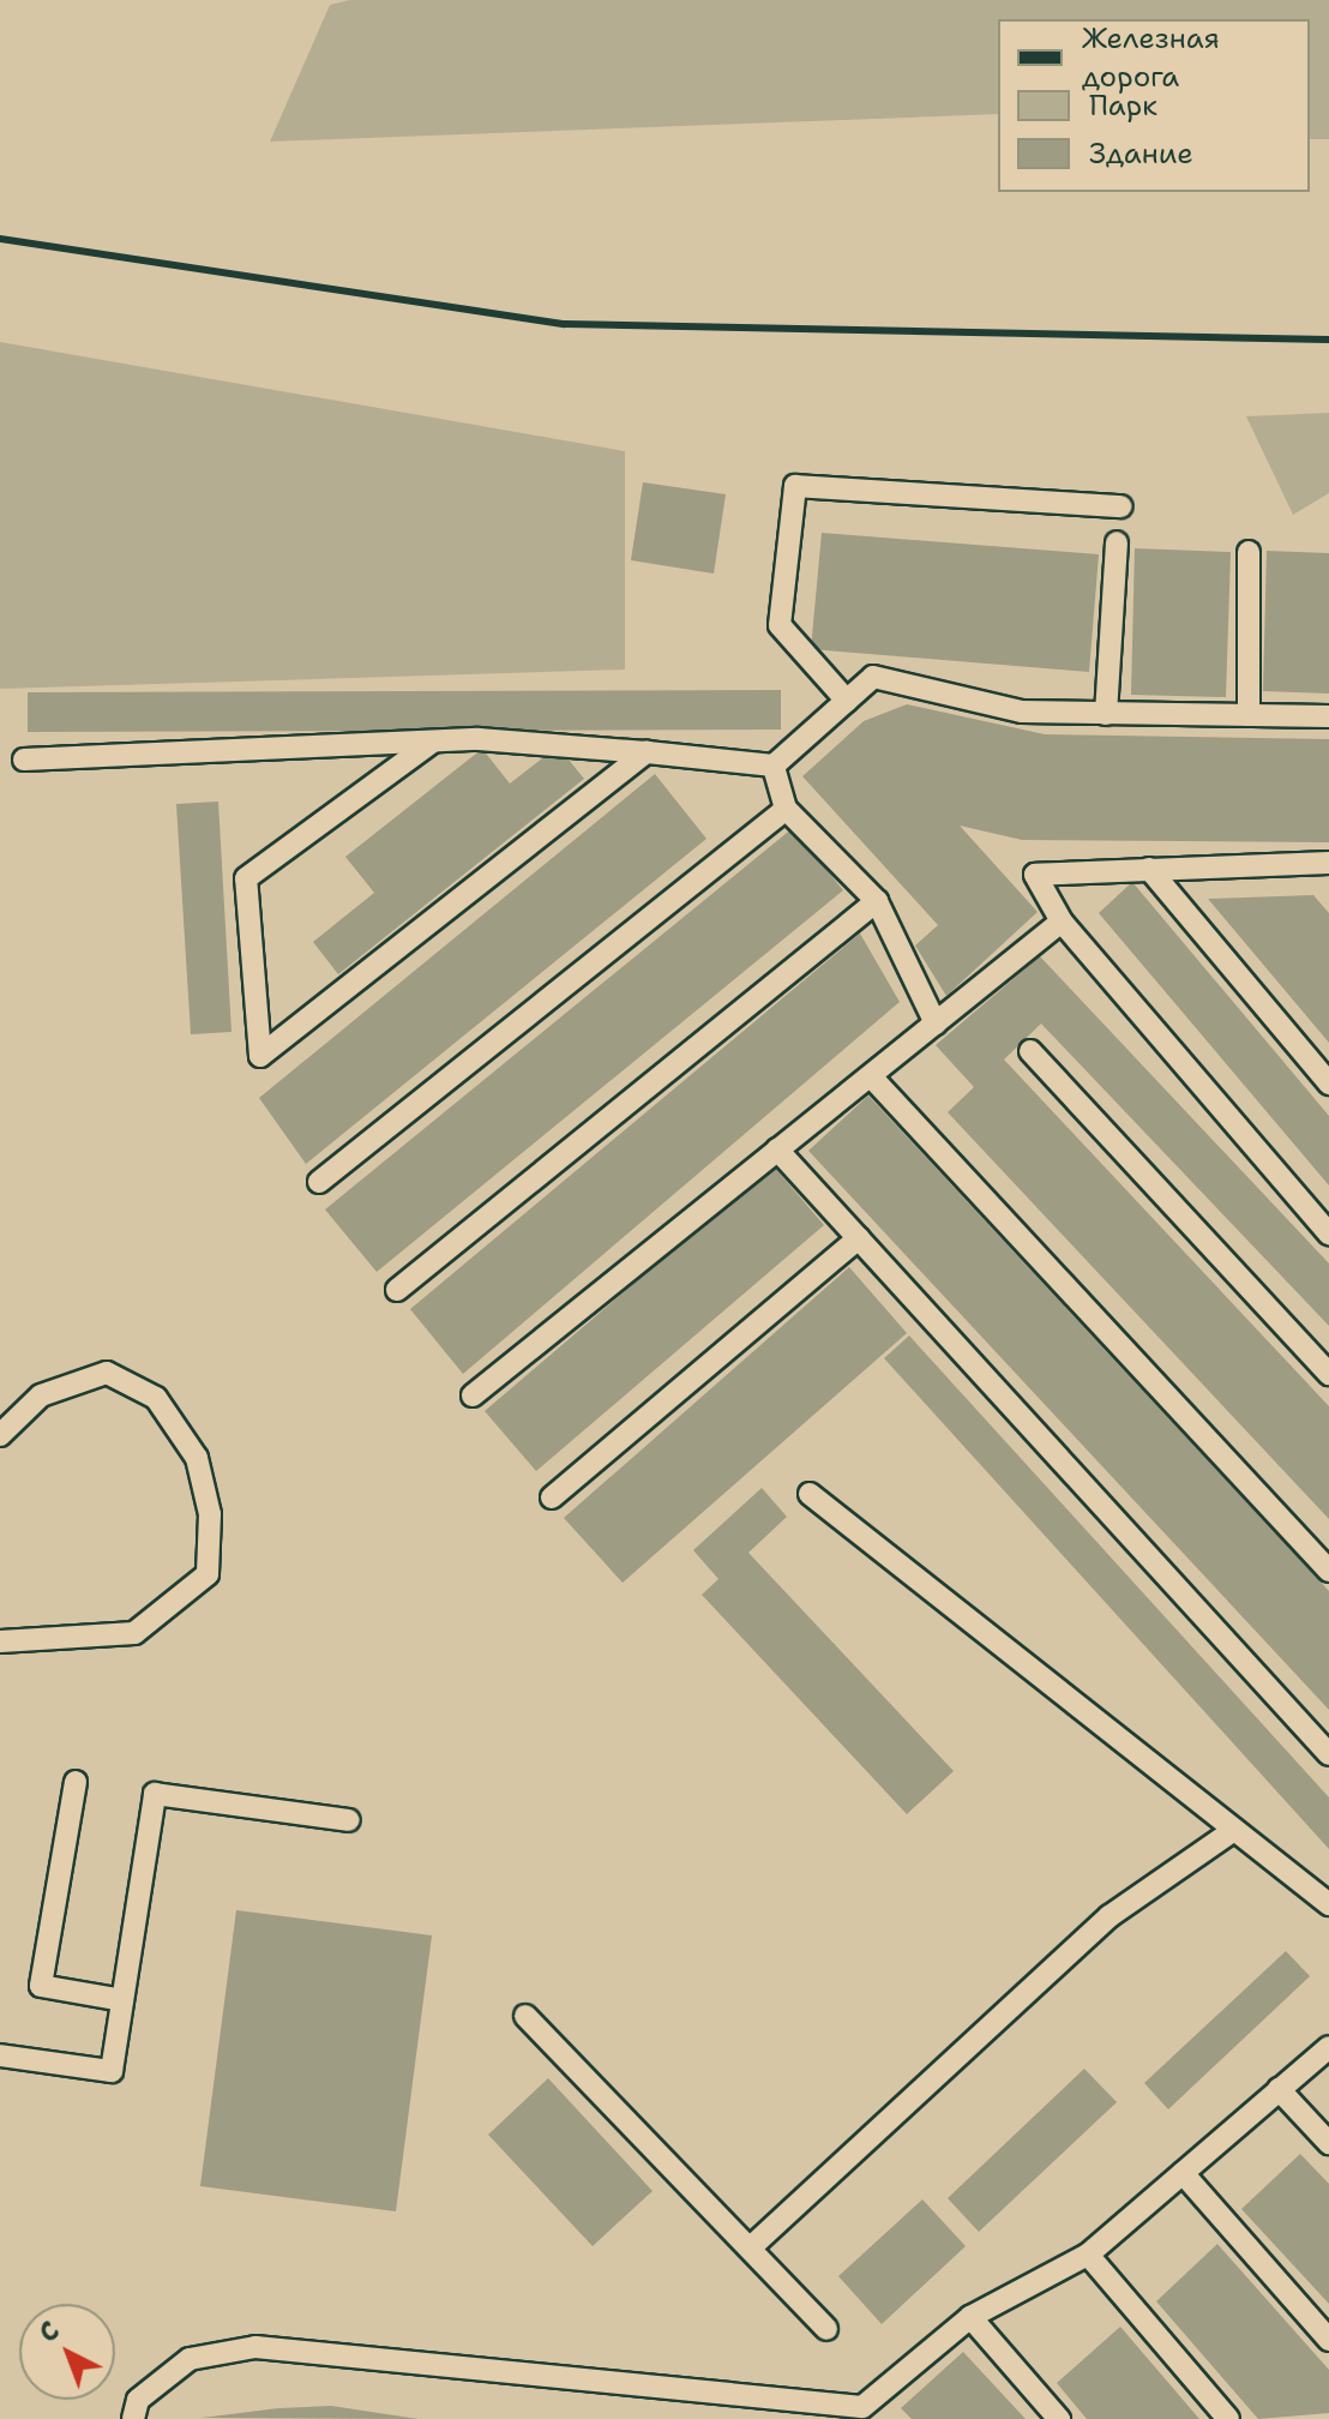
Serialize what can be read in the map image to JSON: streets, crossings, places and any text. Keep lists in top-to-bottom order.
{
  "legend": ["Железная дорога", "Парк", "Здание"],
  "north": "top left"
}
